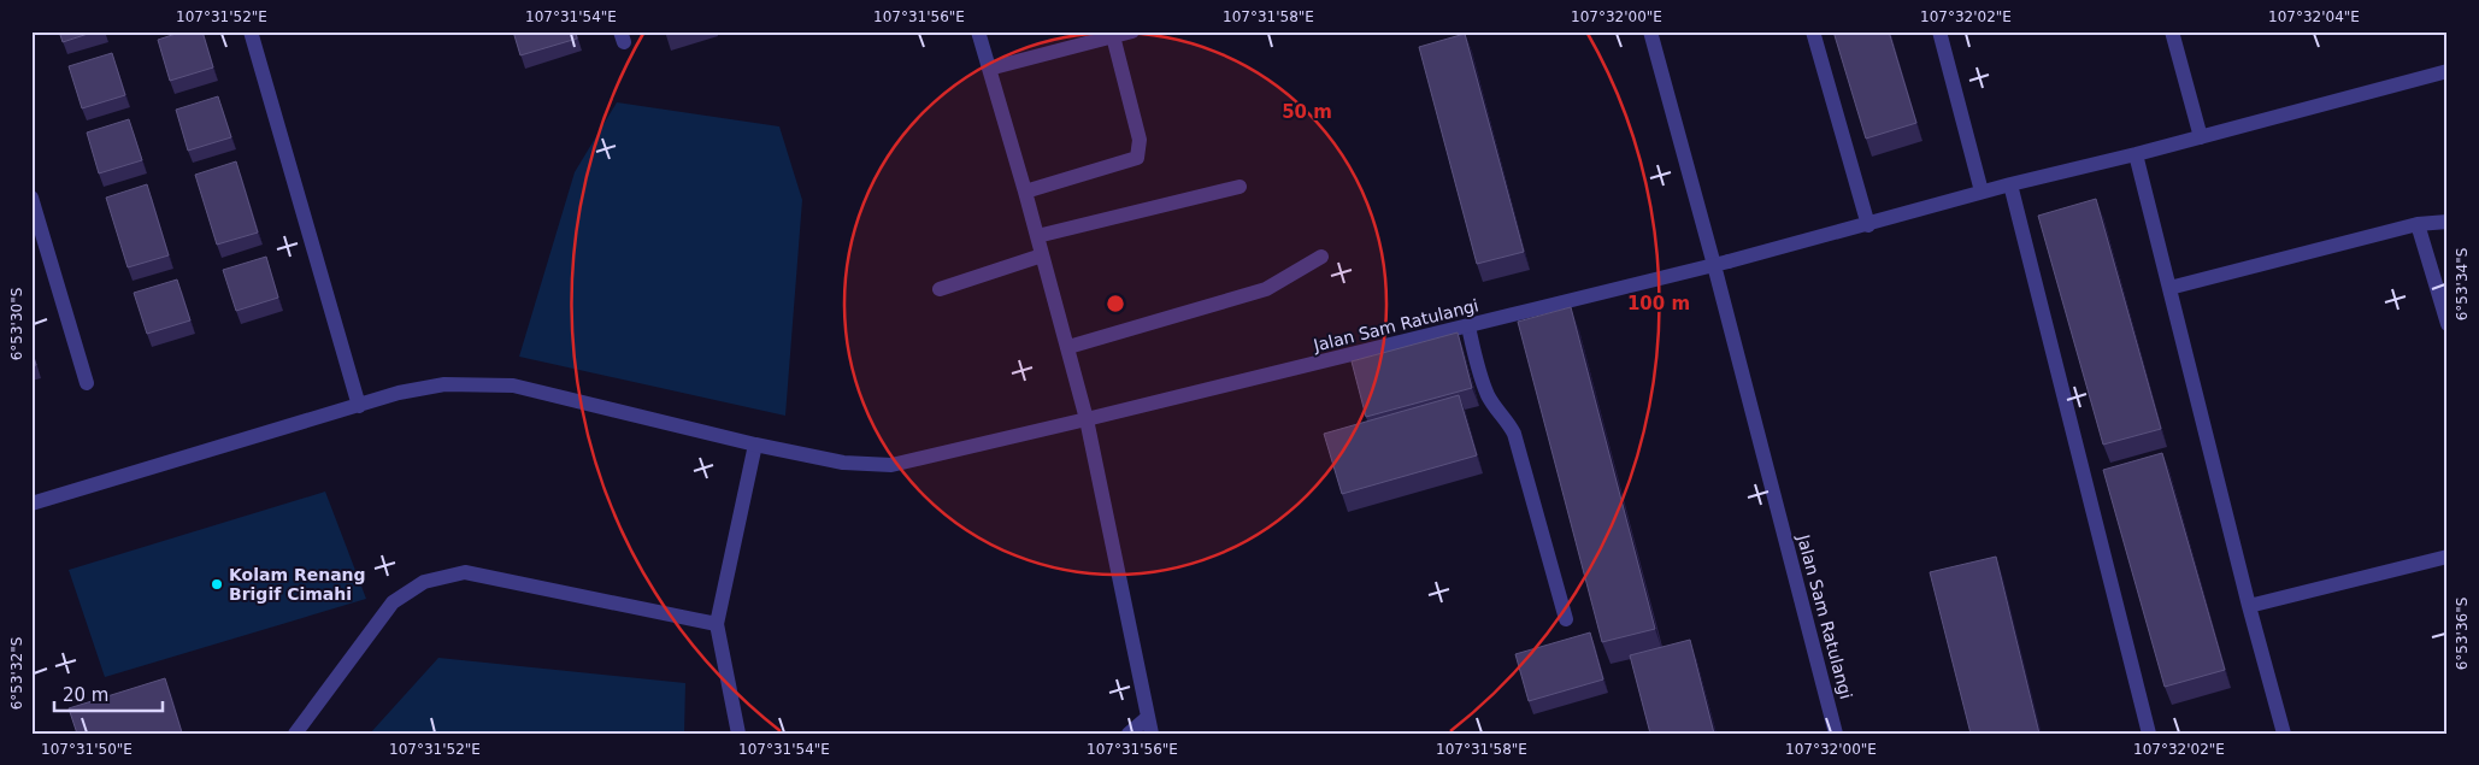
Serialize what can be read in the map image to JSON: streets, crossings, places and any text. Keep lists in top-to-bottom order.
{
  "streets": {
    "street": ["Jalan Sam Ratulangi"]
  },
  "places": ["Kolam Renang Brigif Cimahi"],
  "scale_bar": "20 m",
  "coordinates": [
    "107°31'52\"E",
    "107°31'54\"E",
    "107°31'56\"E",
    "107°31'58\"E",
    "107°32'00\"E",
    "107°32'02\"E",
    "107°32'04\"E",
    "6°53'34\"S",
    "6°53'30\"S",
    "6°53'36\"S",
    "6°53'32\"S",
    "107°31'50\"E"
  ],
  "rings": ["50 m", "100 m"]
}
